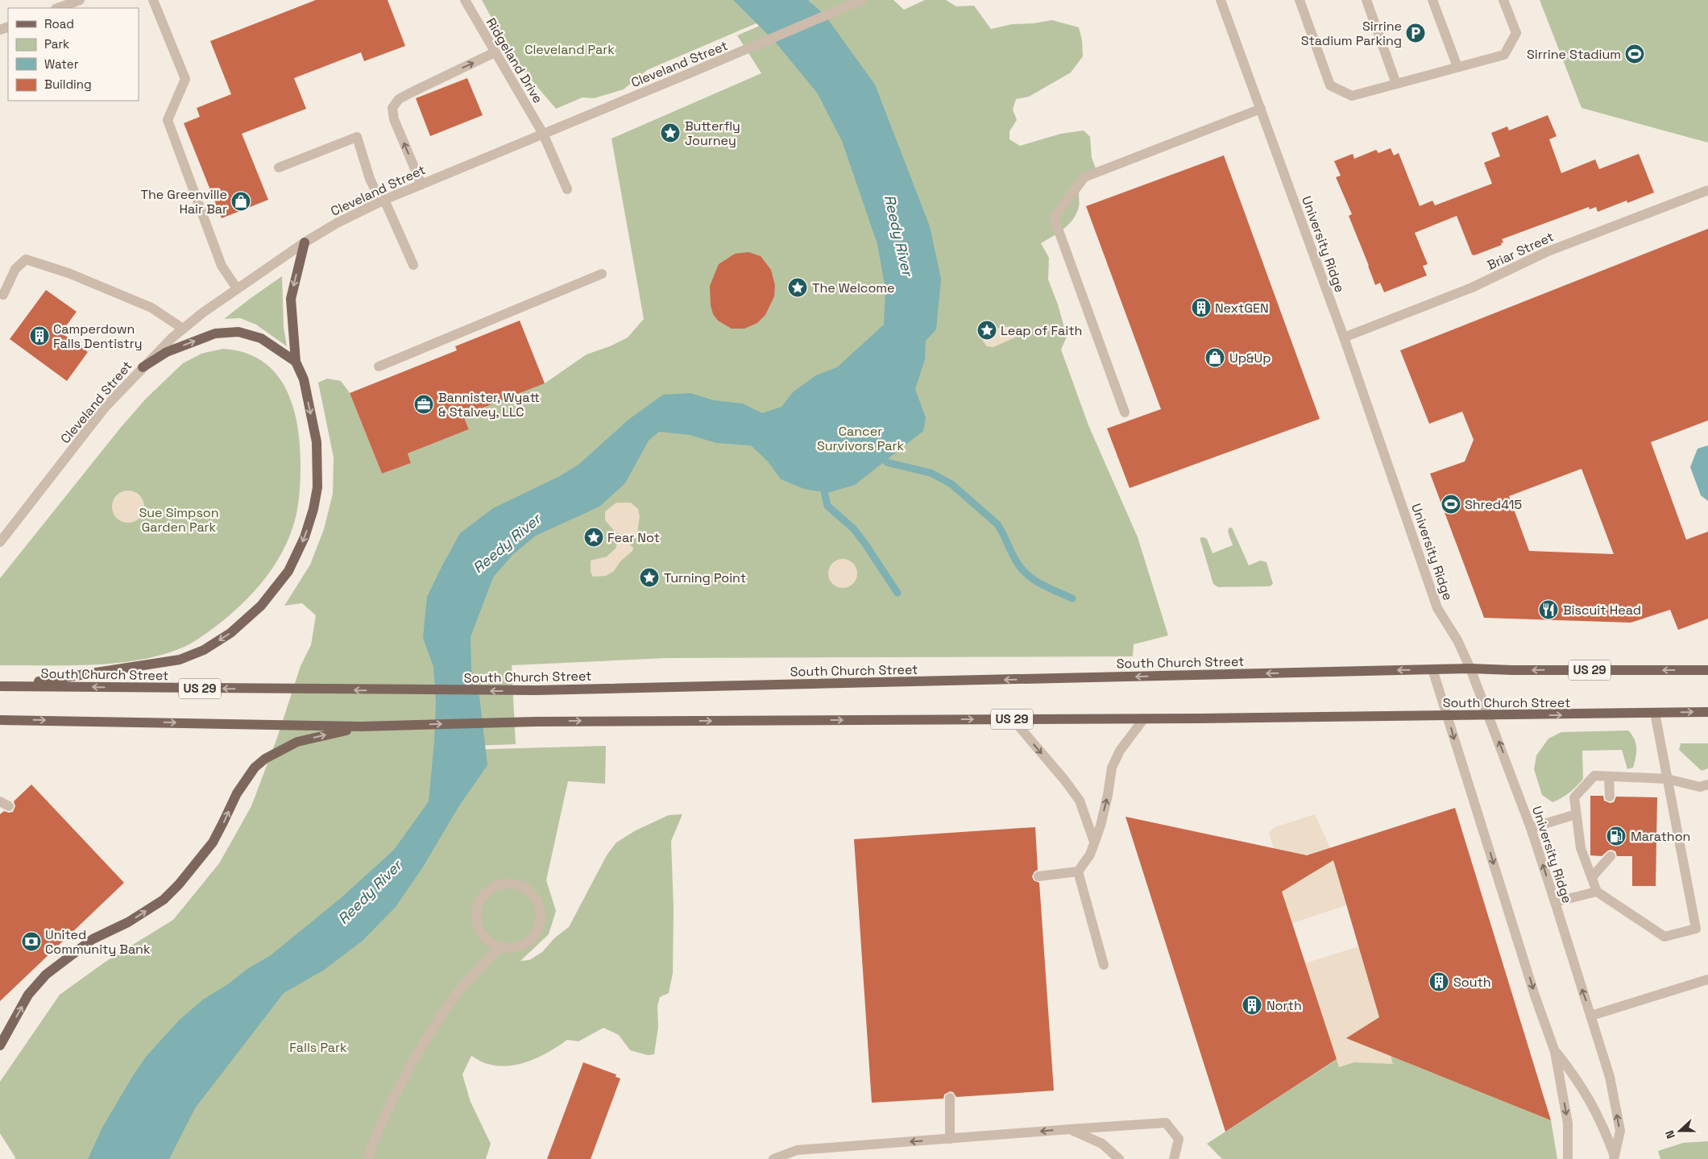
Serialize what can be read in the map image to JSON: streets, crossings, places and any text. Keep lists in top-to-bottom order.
{
  "streets": {
    "main road": ["South Church Street", "US 29"],
    "street": [
      "Ridgeland Drive",
      "Cleveland Street",
      "University Ridge",
      "Briar Street"
    ]
  },
  "crossings": [
    ["Ridgeland Drive", "Cleveland Street"],
    ["University Ridge", "Briar Street"],
    ["University Ridge", "South Church Street"]
  ],
  "water": ["Reedy River"],
  "parks": [
    "Cleveland Park",
    "Cancer Survivors Park",
    "Sue Simpson Garden Park",
    "Falls Park"
  ],
  "places": {
    "parking": ["Sirrine Stadium Parking"],
    "sports": ["Sirrine Stadium", "Shred415"],
    "place": [
      "Butterfly Journey",
      "The Welcome",
      "Leap of Faith",
      "Fear Not",
      "Turning Point"
    ],
    "shop": ["The Greenville Hair Bar", "Up&Up"],
    "building": [
      "NextGEN",
      "Camperdown Falls Dentistry",
      "South",
      "North"
    ],
    "office": ["Bannister, Wyatt & Stalvey, LLC"],
    "restaurant": ["Biscuit Head"],
    "fuel station": ["Marathon"],
    "bank": ["United Community Bank"]
  },
  "legend": [
    "Road",
    "Park",
    "Water",
    "Building"
  ],
  "north": "left"
}
